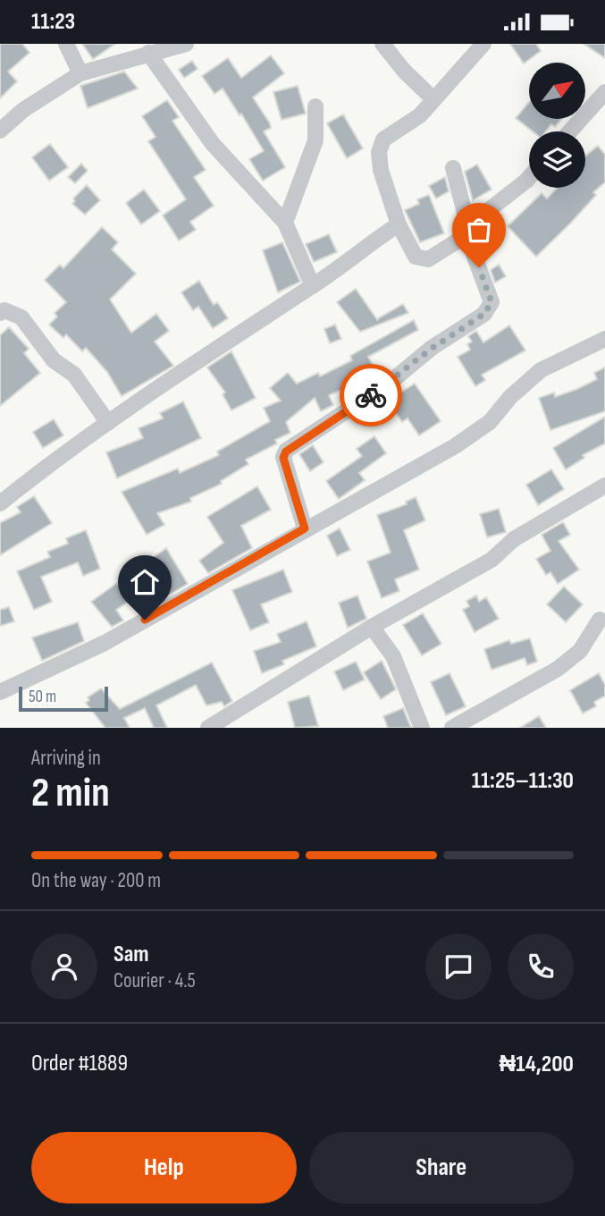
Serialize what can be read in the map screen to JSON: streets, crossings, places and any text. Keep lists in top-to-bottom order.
{
  "scale_bar": "50 m",
  "north": "top right",
  "page": {
    "status": "11:23",
    "scale": "50 m",
    "heading": ["2 min", "Arriving in", "11:25–11:30"],
    "panel": [
      "Sam",
      "Courier · 4.5",
      "Order #1889",
      "₦14,200"
    ],
    "bar": "On the way · 200 m",
    "buttons": ["Help", "Share"]
  }
}
